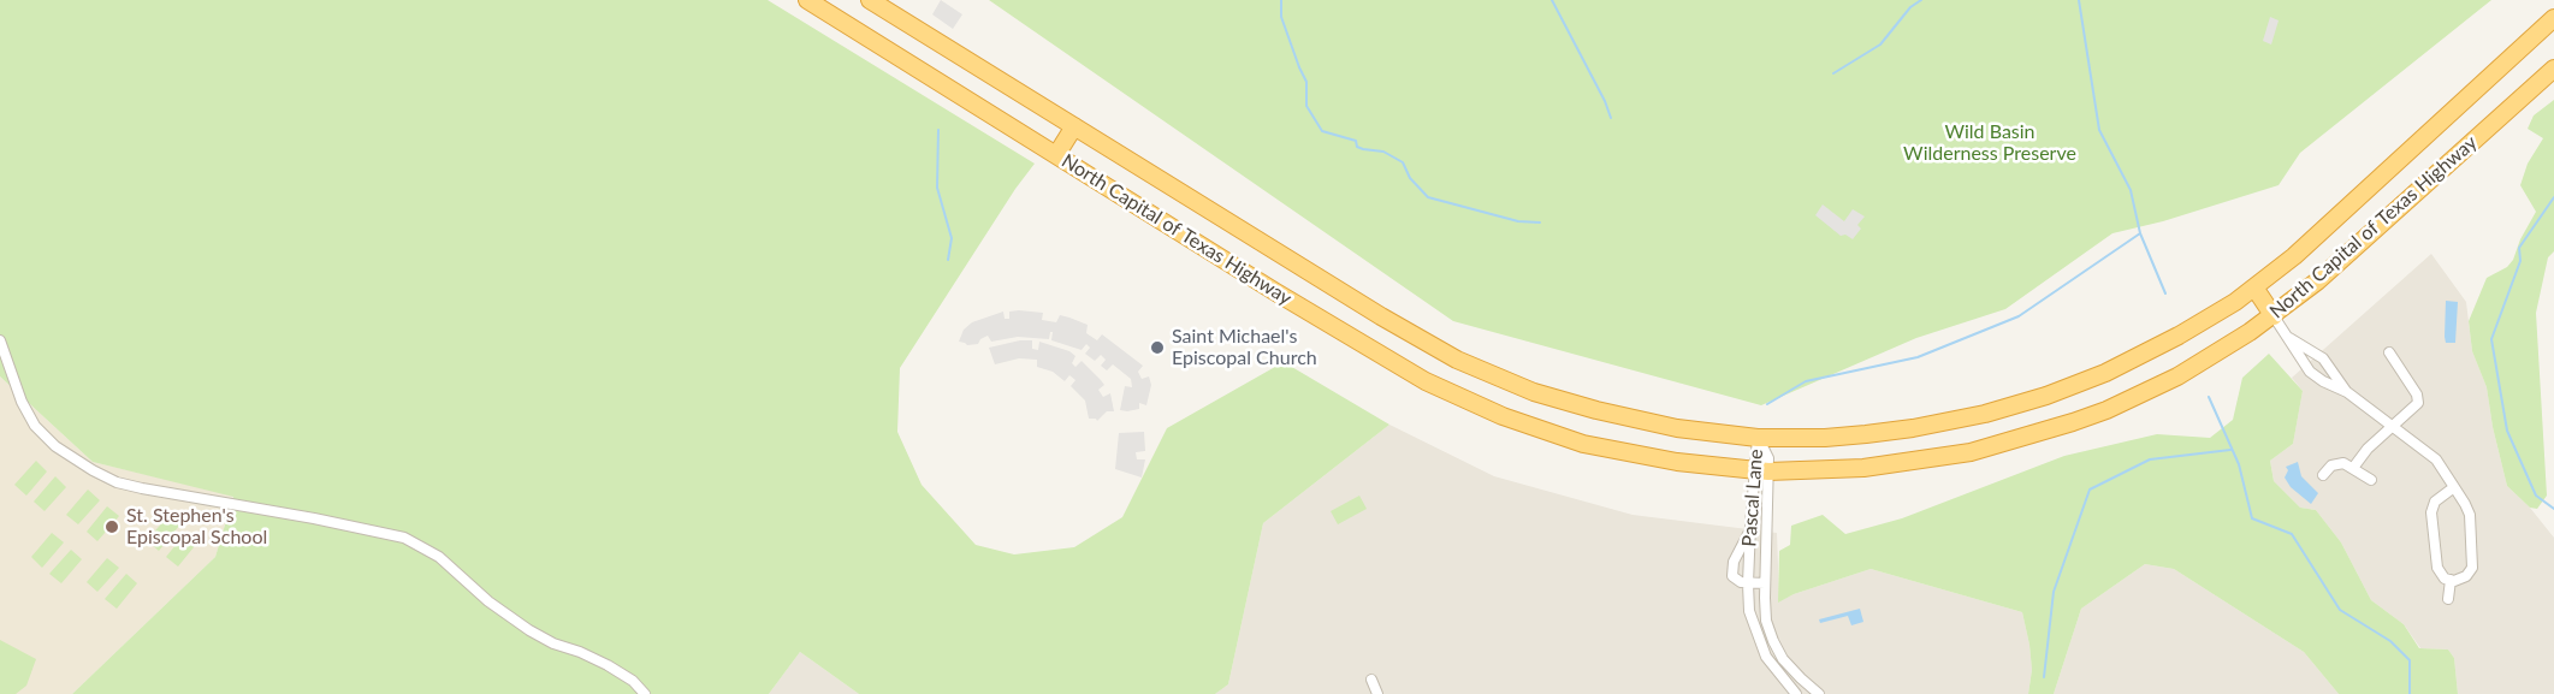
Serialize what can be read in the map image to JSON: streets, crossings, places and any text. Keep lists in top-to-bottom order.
{
  "streets": {
    "highway": ["North Capital of Texas Highway"],
    "street": ["Pascal Lane"]
  },
  "crossings": [
    ["North Capital of Texas Highway", "Pascal Lane"]
  ],
  "parks": ["Wild Basin Wilderness Preserve"],
  "places": ["Saint Michael's Episcopal Church", "St. Stephen's Episcopal School"]
}
